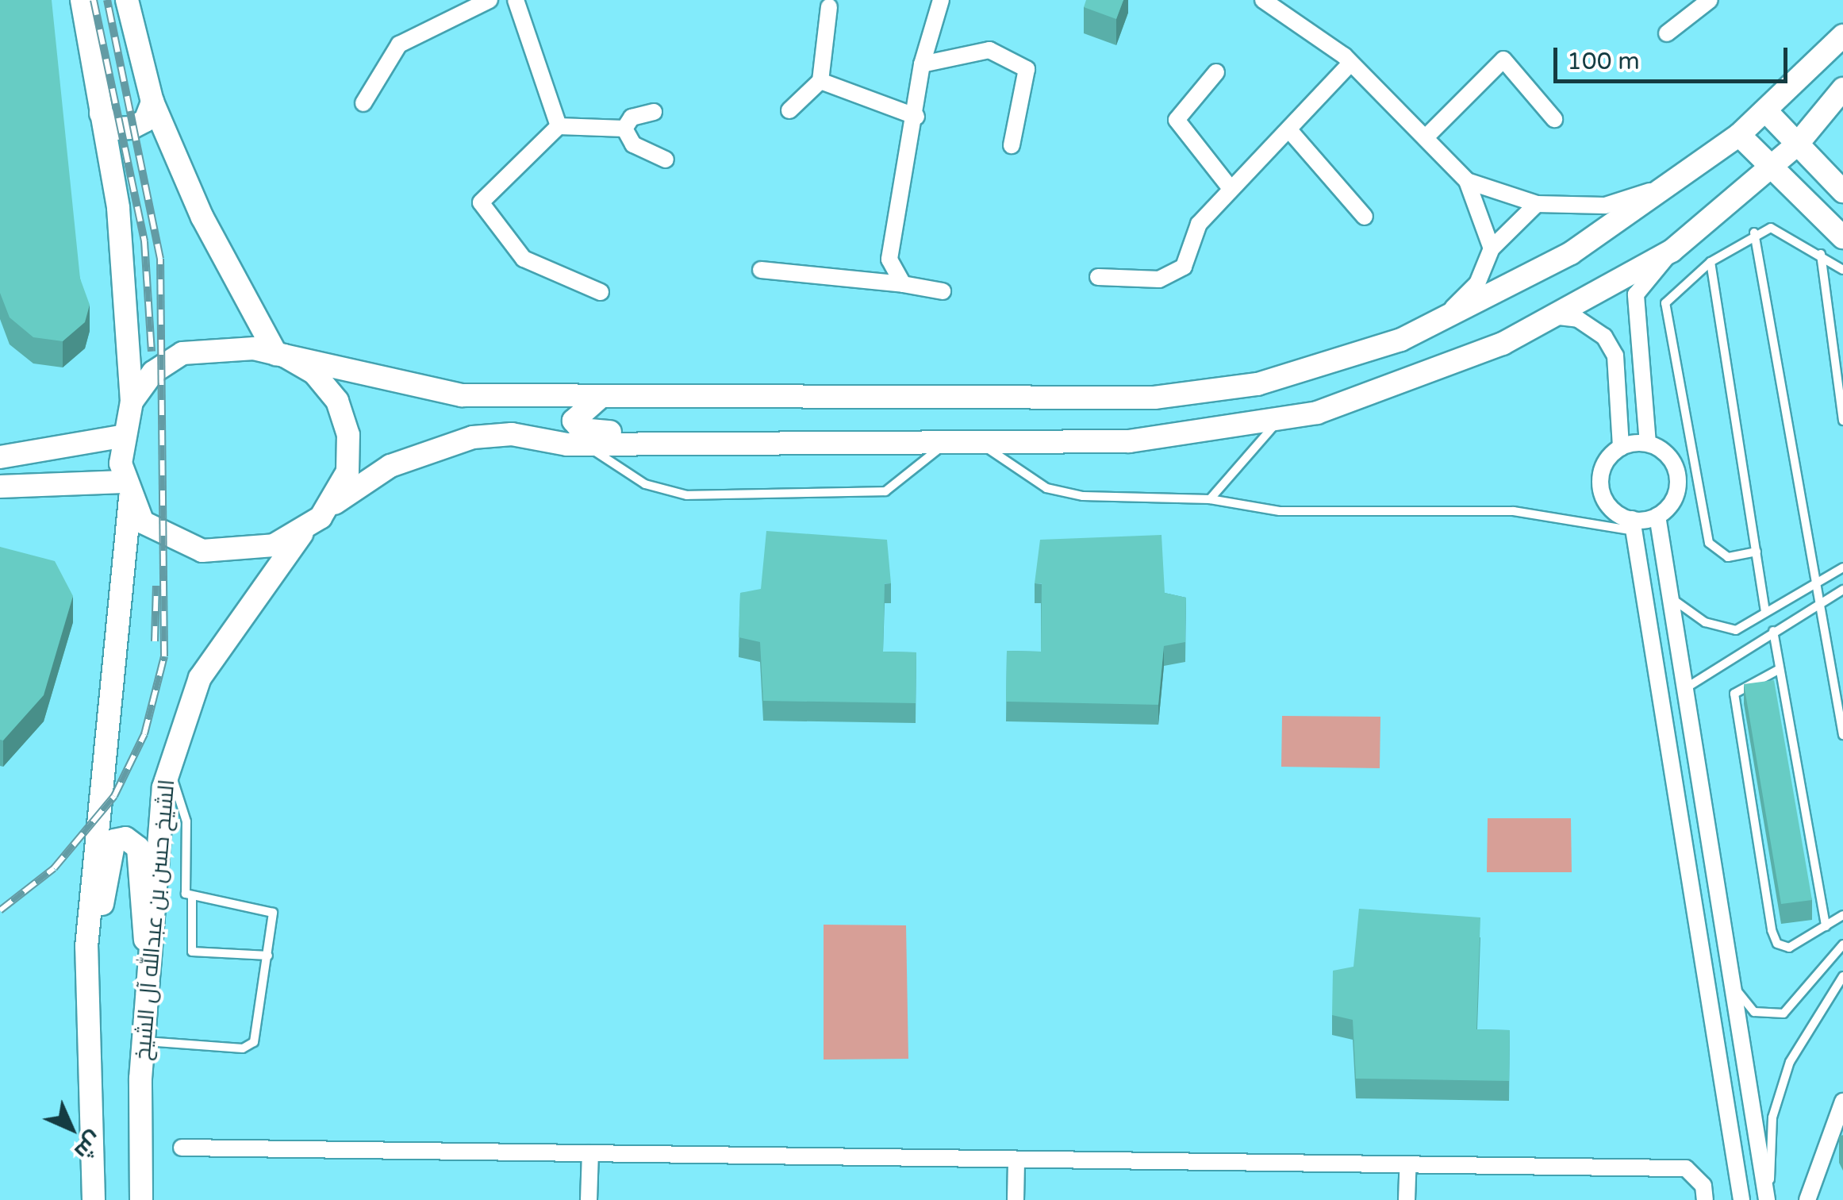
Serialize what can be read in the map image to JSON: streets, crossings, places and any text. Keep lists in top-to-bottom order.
{
  "streets": {
    "street": ["الشيخ حسن بن عبدالله آل الشيخ"]
  },
  "scale_bar": "100 m",
  "north": "bottom right"
}
